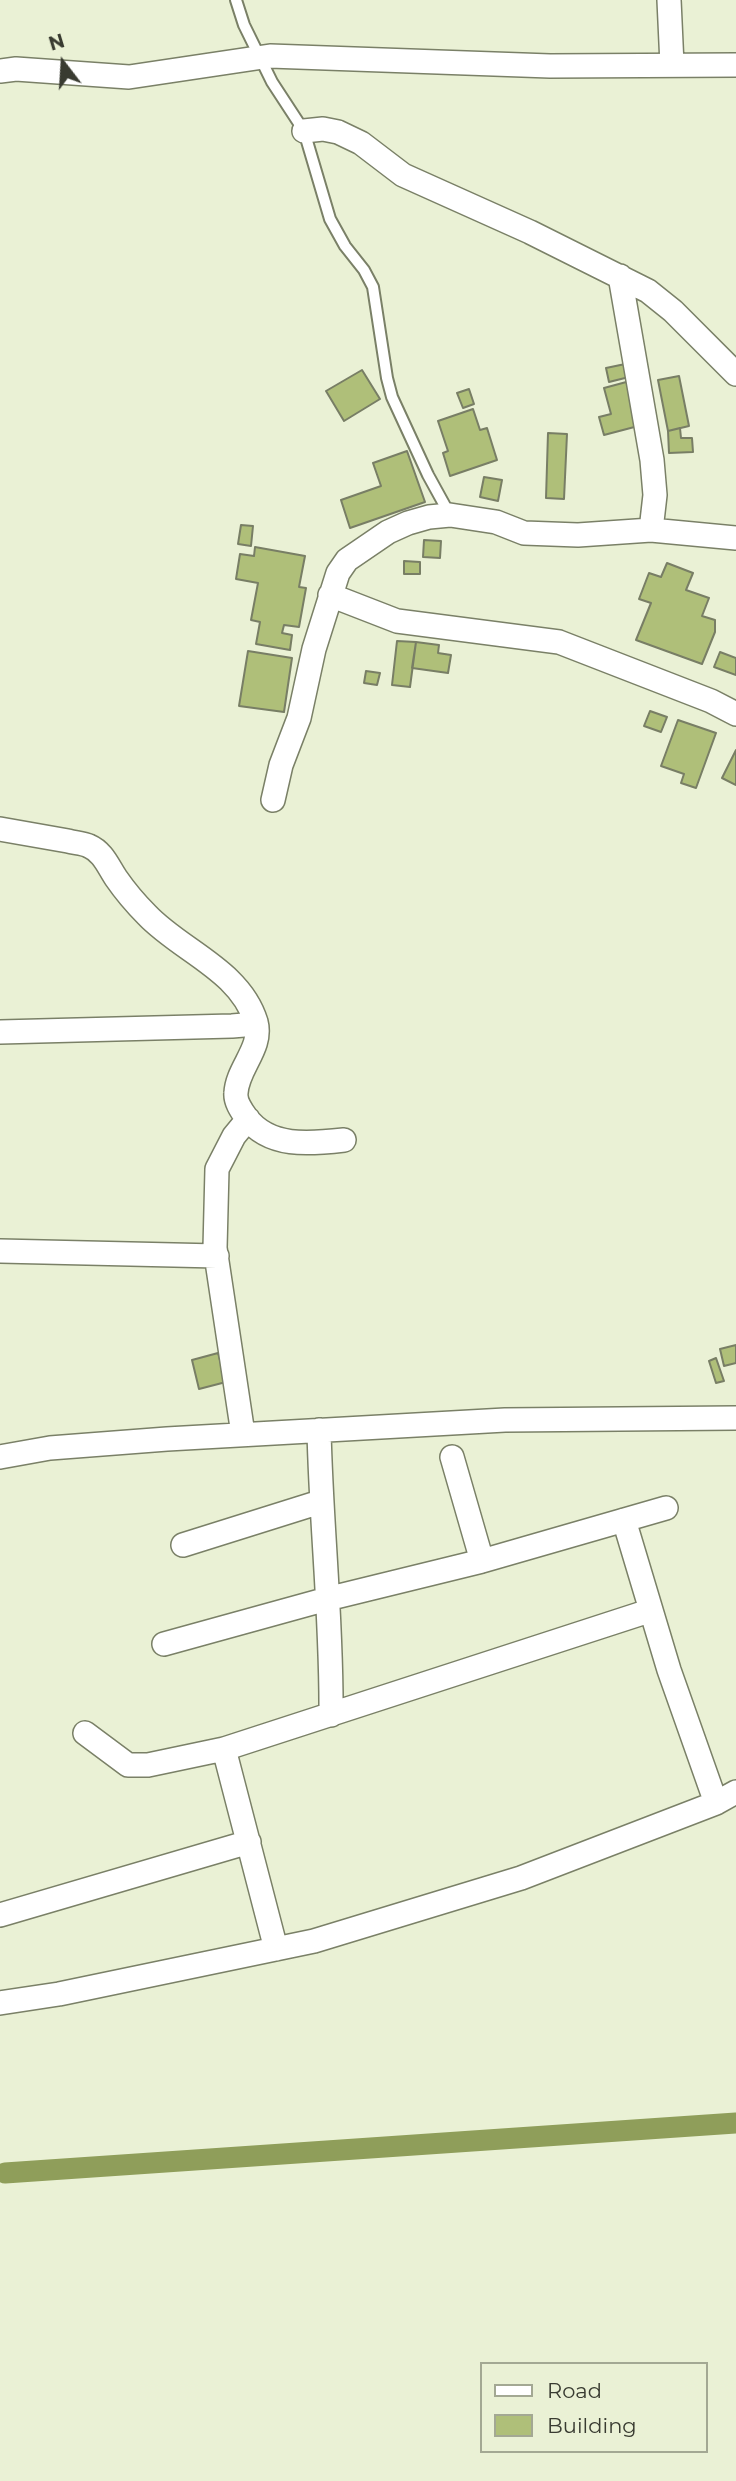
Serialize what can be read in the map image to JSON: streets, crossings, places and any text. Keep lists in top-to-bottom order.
{
  "legend": ["Road", "Building"],
  "north": "top"
}
